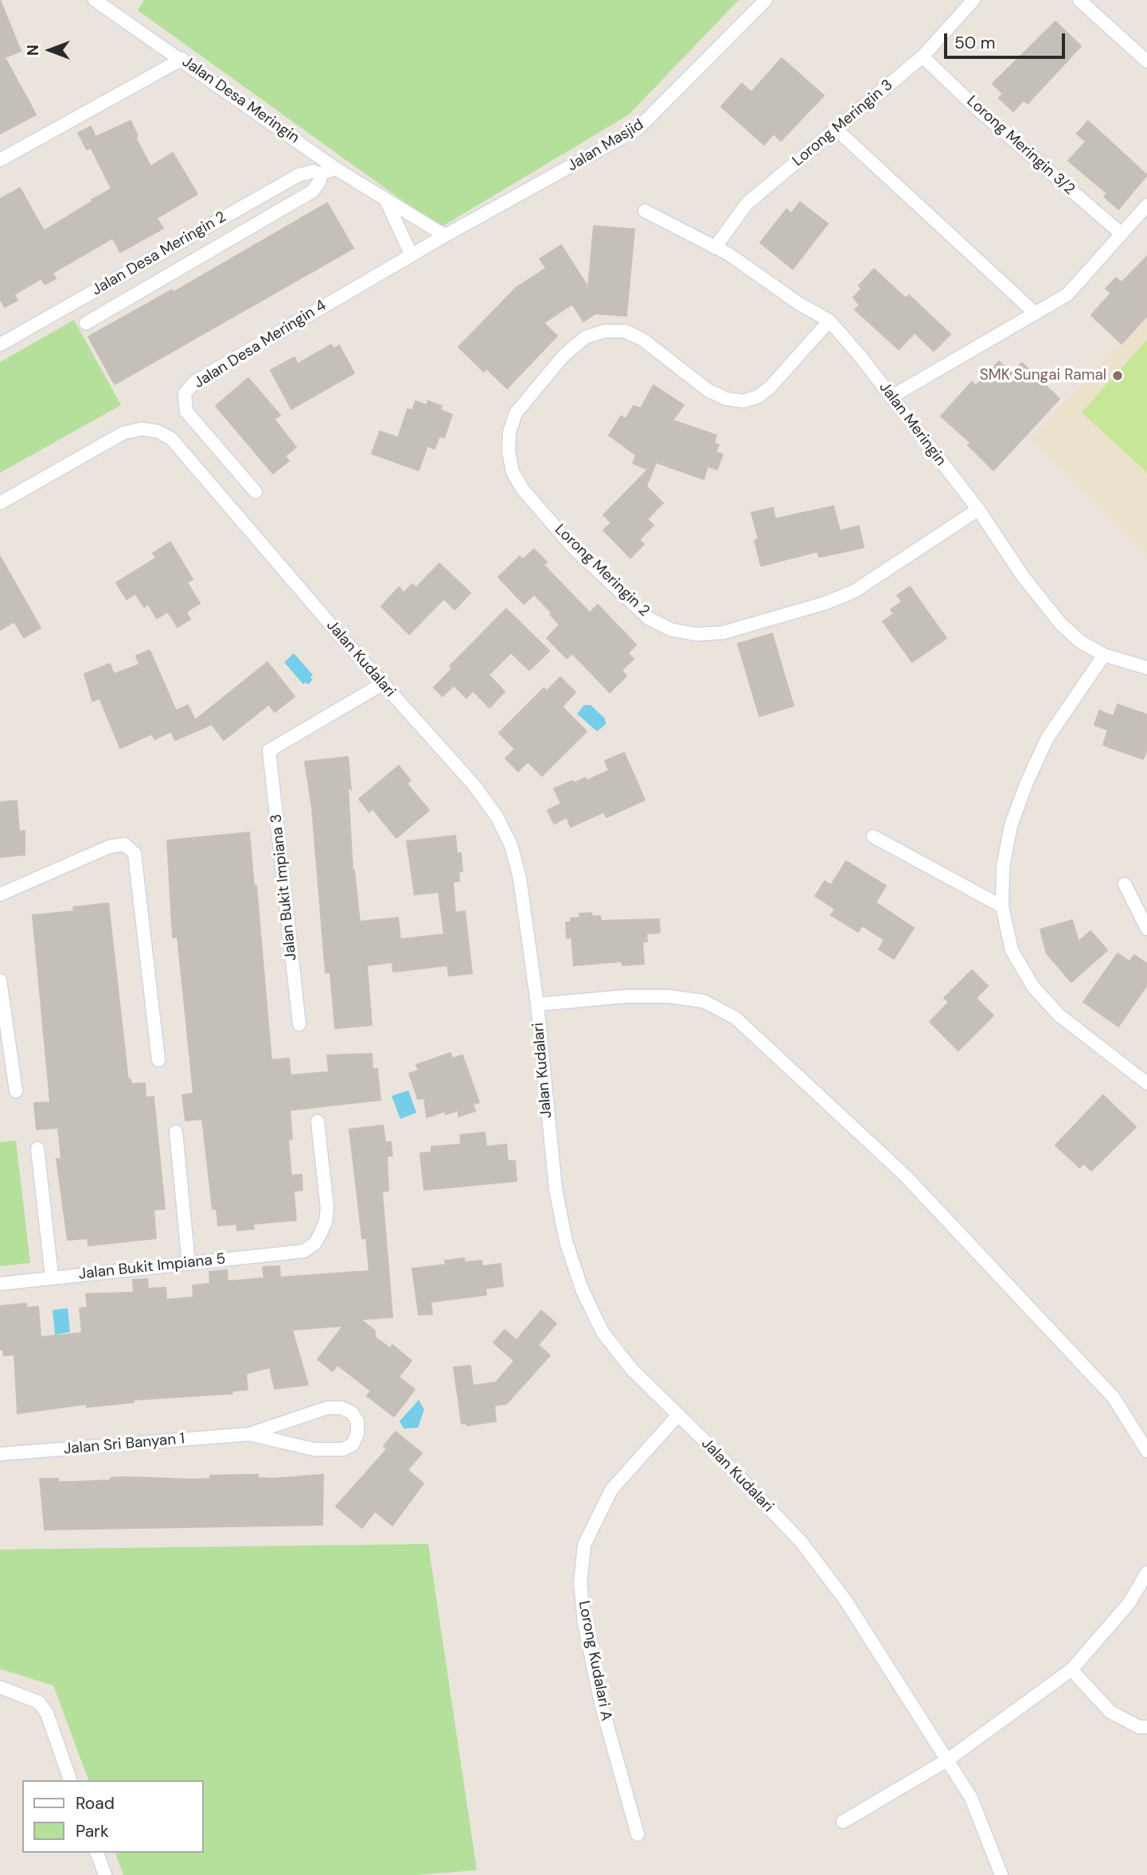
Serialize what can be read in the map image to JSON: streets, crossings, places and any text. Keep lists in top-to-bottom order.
{
  "streets": {
    "street": [
      "Jalan Desa Meringin",
      "Lorong Meringin 3",
      "Jalan Masjid",
      "Lorong Meringin 3/2",
      "Jalan Desa Meringin 2",
      "Jalan Desa Meringin 4",
      "Jalan Meringin",
      "Lorong Meringin 2",
      "Jalan Kudalari",
      "Jalan Bukit Impiana 3",
      "Jalan Bukit Impiana 5",
      "Jalan Sri Banyan 1",
      "Lorong Kudalari A"
    ]
  },
  "crossings": [
    ["Jalan Desa Meringin", "Jalan Masjid"],
    ["Jalan Desa Meringin", "Jalan Desa Meringin 2"],
    ["Jalan Desa Meringin", "Jalan Desa Meringin 4"],
    ["Lorong Meringin 3", "Lorong Meringin 3/2"],
    ["Lorong Meringin 3", "Jalan Meringin"],
    ["Jalan Masjid", "Jalan Desa Meringin 4"],
    ["Jalan Meringin", "Lorong Meringin 2"],
    ["Jalan Kudalari", "Jalan Bukit Impiana 3"],
    ["Jalan Kudalari", "Lorong Kudalari A"]
  ],
  "places": ["SMK Sungai Ramal"],
  "legend": ["Road", "Park"],
  "scale_bar": "50 m",
  "north": "left"
}
